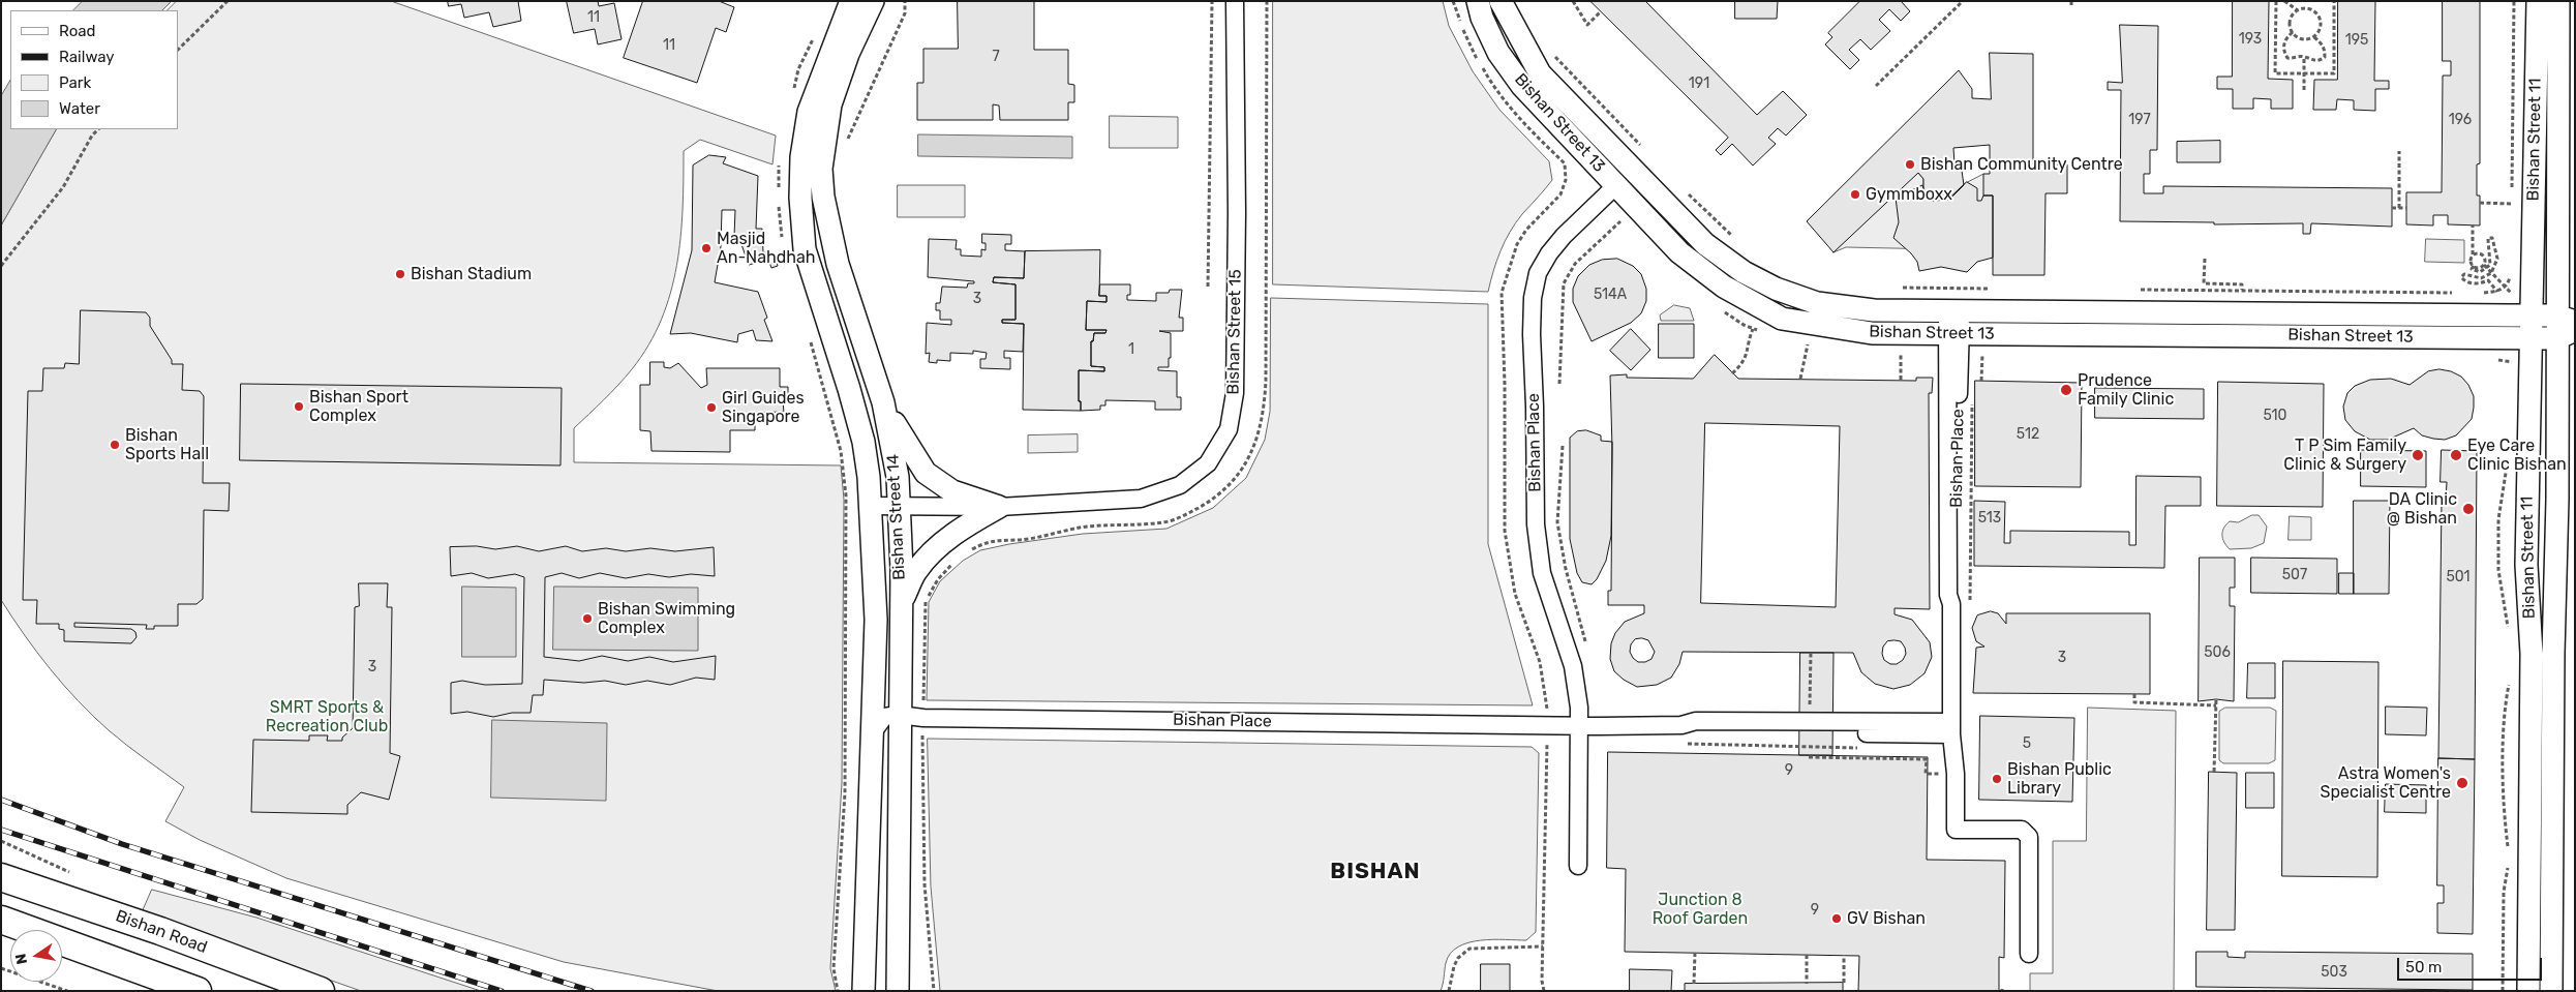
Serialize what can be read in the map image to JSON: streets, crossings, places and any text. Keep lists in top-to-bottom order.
{
  "streets": {
    "main road": ["Bishan Road"],
    "street": [
      "Bishan Street 13",
      "Bishan Street 11",
      "Bishan Street 15",
      "Bishan Place",
      "Bishan Street 14"
    ]
  },
  "crossings": [
    ["Bishan Street 13", "Bishan Street 11"],
    ["Bishan Street 13", "Bishan Place"],
    ["Bishan Street 15", "Bishan Street 14"],
    ["Bishan Place", "Bishan Street 14"]
  ],
  "districts": ["BISHAN"],
  "parks": ["SMRT Sports & Recreation Club", "Junction 8 Roof Garden"],
  "places": [
    "Bishan Community Centre",
    "Gymmboxx",
    "Masjid An-Nahdhah",
    "Bishan Stadium",
    "Prudence Family Clinic",
    "Bishan Sport Complex",
    "Girl Guides Singapore",
    "Bishan Sports Hall",
    "T P Sim Family Clinic & Surgery",
    "Eye Care Clinic Bishan",
    "DA Clinic @ Bishan",
    "Bishan Swimming Complex",
    "Bishan Public Library",
    "Astra Women's Specialist Centre",
    "GV Bishan"
  ],
  "house_numbers": [
    "11",
    "193",
    "195",
    "11",
    "7",
    "191",
    "197",
    "196",
    "514A",
    "3",
    "1",
    "510",
    "512",
    "513",
    "507",
    "501",
    "506",
    "3",
    "3",
    "5",
    "9",
    "9",
    "503"
  ],
  "legend": [
    "Road",
    "Railway",
    "Park",
    "Water"
  ],
  "scale_bar": "50 m",
  "north": "left"
}
